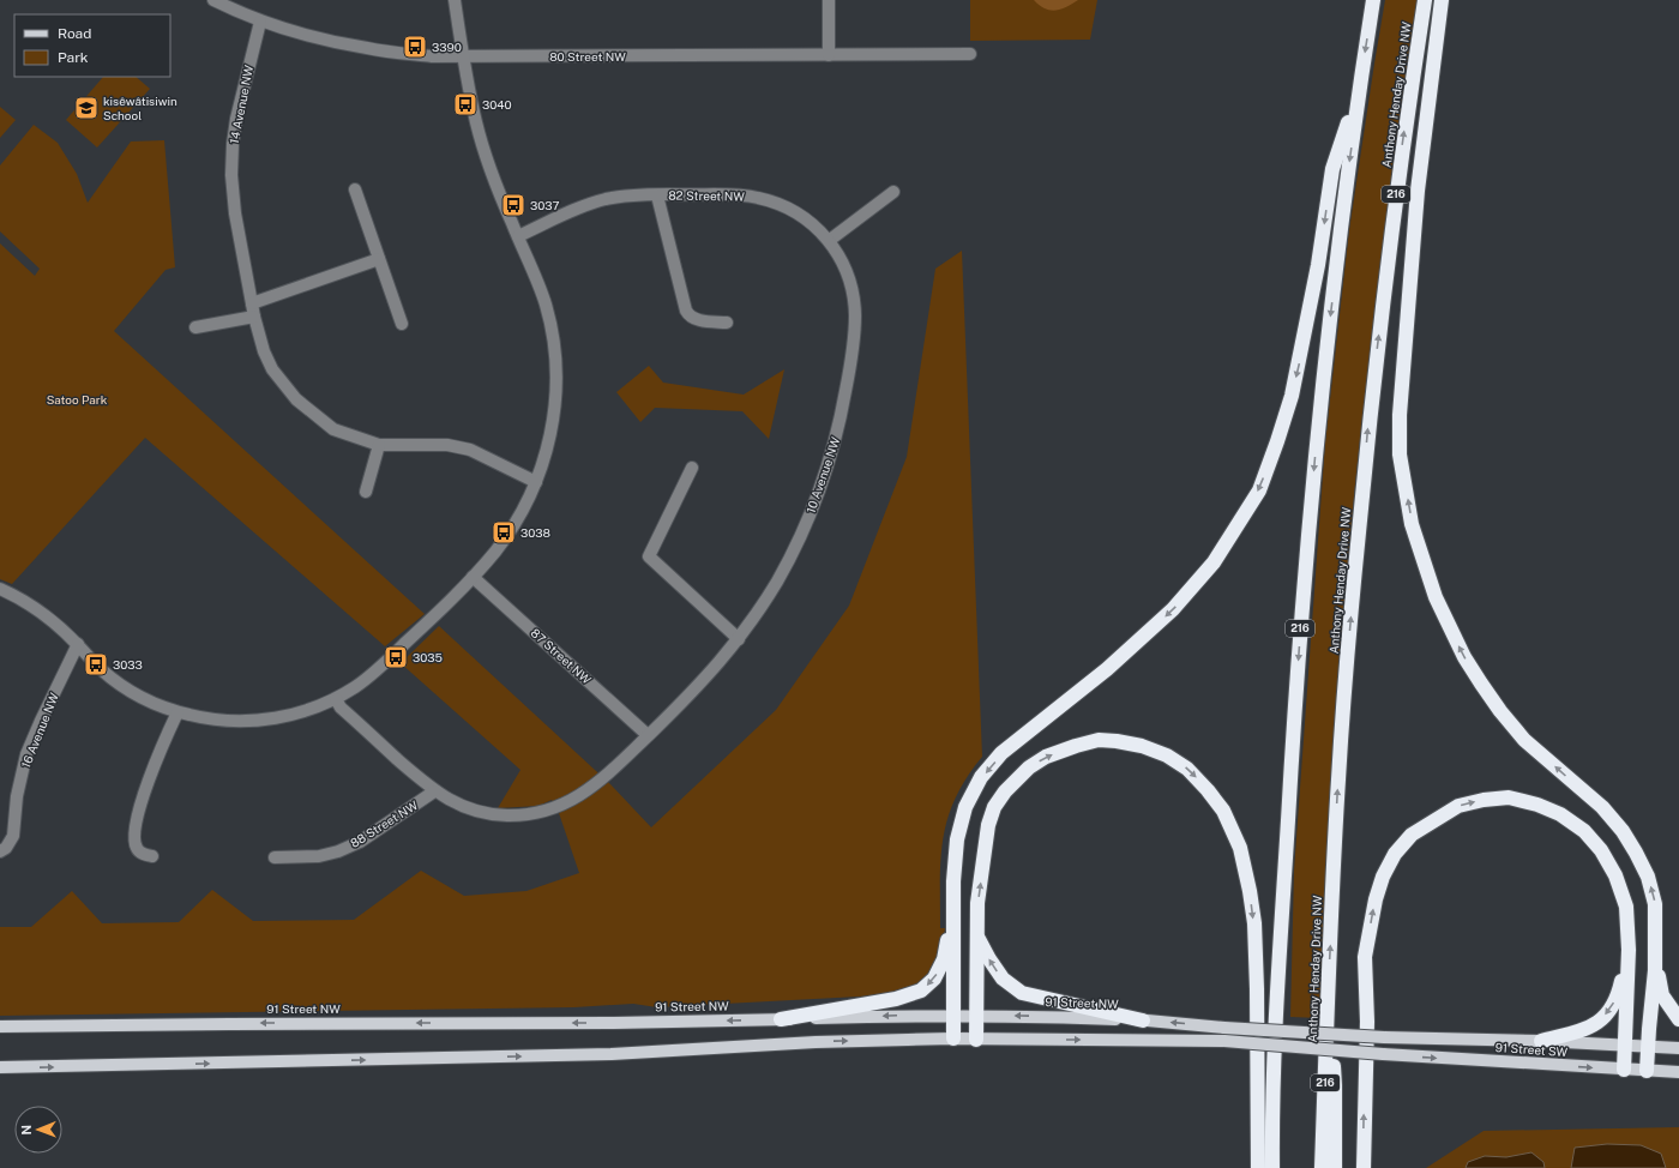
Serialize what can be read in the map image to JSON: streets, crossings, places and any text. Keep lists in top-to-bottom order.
{
  "streets": {
    "highway": ["Anthony Henday Drive NW", "216"],
    "main road": ["91 Street NW", "91 Street SW"],
    "street": [
      "80 Street NW",
      "14 Avenue NW",
      "82 Street NW",
      "10 Avenue NW",
      "87 Street NW",
      "16 Avenue NW",
      "88 Street NW"
    ]
  },
  "crossings": [
    ["80 Street NW", "14 Avenue NW"],
    ["82 Street NW", "10 Avenue NW"],
    ["10 Avenue NW", "87 Street NW"],
    ["10 Avenue NW", "88 Street NW"],
    ["91 Street NW", "91 Street SW"]
  ],
  "parks": ["Satoo Park"],
  "places": {
    "bus stop": [
      "3390",
      "3040",
      "3037",
      "3038",
      "3035",
      "3033"
    ],
    "school or university": ["kisêwâtisiwin School"]
  },
  "legend": ["Road", "Park"],
  "north": "left"
}
